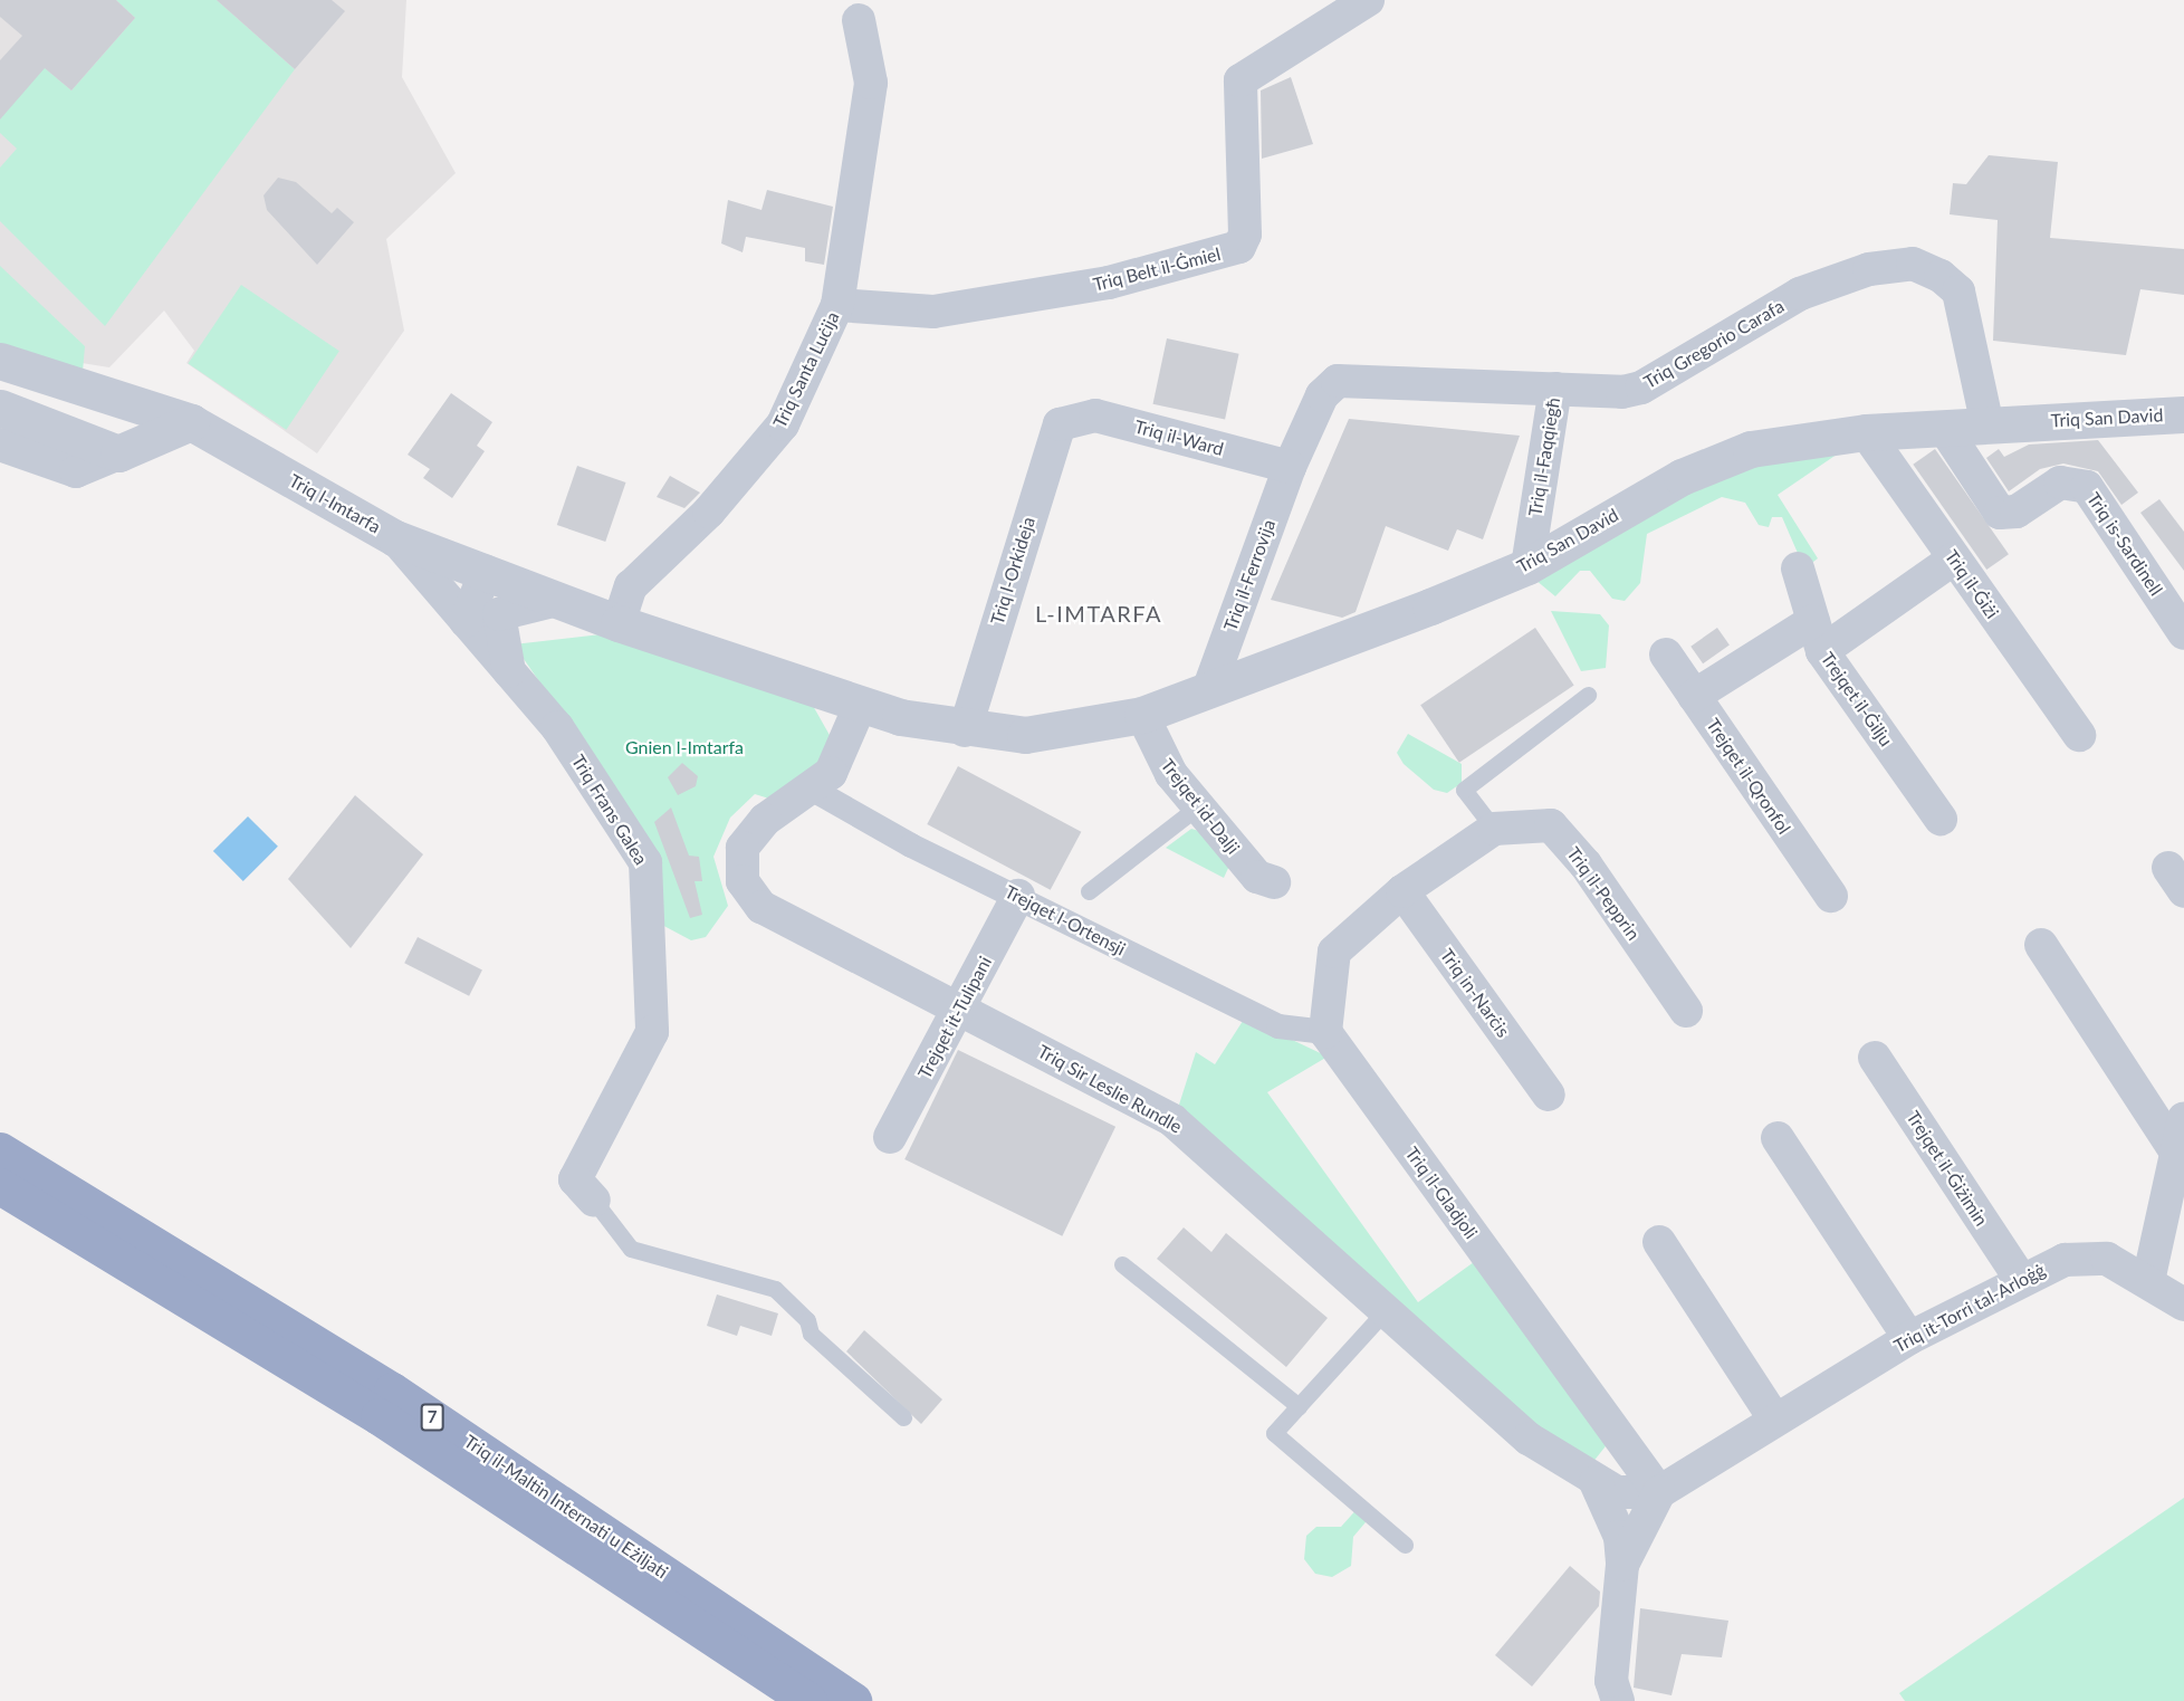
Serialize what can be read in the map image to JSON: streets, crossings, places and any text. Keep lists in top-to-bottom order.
{
  "streets": {
    "highway": ["7", "Triq il-Maltin Internati u Eżiljati"],
    "street": [
      "Triq Belt il-Ġmiel",
      "Triq Gregorio Carafa",
      "Triq Santa Luċija",
      "Triq San David",
      "Triq il-Ward",
      "Triq il-Faqqiegħ",
      "Triq l-Imtarfa",
      "Triq is-Sardinell",
      "Triq l-Orkideja",
      "Triq il-Ferrovija",
      "Triq il-Ġiżi",
      "Trejqet il-Ġilju",
      "Trejqet il-Qronfol",
      "Trejqet id-Dalji",
      "Triq Frans Galea",
      "Triq il-Pepprin",
      "Trejqet l-Ortensji",
      "Triq in-Narċis",
      "Trejqet it-Tulipani",
      "Triq Sir Leslie Rundle",
      "Trejqet il-Ġiżimin",
      "Triq il-Gladjoli",
      "Triq it-Torri tal-Arloġġ"
    ]
  },
  "crossings": [
    ["Triq Belt il-Ġmiel", "Triq Santa Luċija"],
    ["Triq Gregorio Carafa", "Triq San David"],
    ["Triq Gregorio Carafa", "Triq il-Ward"],
    ["Triq Gregorio Carafa", "Triq il-Faqqiegħ"],
    ["Triq Gregorio Carafa", "Triq il-Ferrovija"],
    ["Triq Santa Luċija", "Triq l-Imtarfa"],
    ["Triq San David", "Triq il-Faqqiegħ"],
    ["Triq San David", "Triq l-Imtarfa"],
    ["Triq San David", "Triq is-Sardinell"],
    ["Triq San David", "Triq l-Orkideja"],
    ["Triq San David", "Triq il-Ferrovija"],
    ["Triq San David", "Triq il-Ġiżi"],
    ["Triq San David", "Trejqet id-Dalji"],
    ["Triq il-Ward", "Triq l-Orkideja"],
    ["Triq il-Ward", "Triq il-Ferrovija"],
    ["Triq l-Imtarfa", "Triq l-Orkideja"],
    ["Triq l-Imtarfa", "Triq Frans Galea"],
    ["Triq l-Imtarfa", "Triq Sir Leslie Rundle"],
    ["Trejqet l-Ortensji", "Trejqet it-Tulipani"],
    ["Trejqet l-Ortensji", "Triq Sir Leslie Rundle"],
    ["Trejqet l-Ortensji", "Triq il-Gladjoli"],
    ["Trejqet it-Tulipani", "Triq Sir Leslie Rundle"],
    ["Triq Sir Leslie Rundle", "Triq il-Gladjoli"],
    ["Triq Sir Leslie Rundle", "Triq it-Torri tal-Arloġġ"],
    ["Trejqet il-Ġiżimin", "Triq it-Torri tal-Arloġġ"],
    ["Triq il-Gladjoli", "Triq it-Torri tal-Arloġġ"]
  ],
  "districts": ["L-IMTARFA"],
  "parks": ["Gnien l-Imtarfa"]
}
